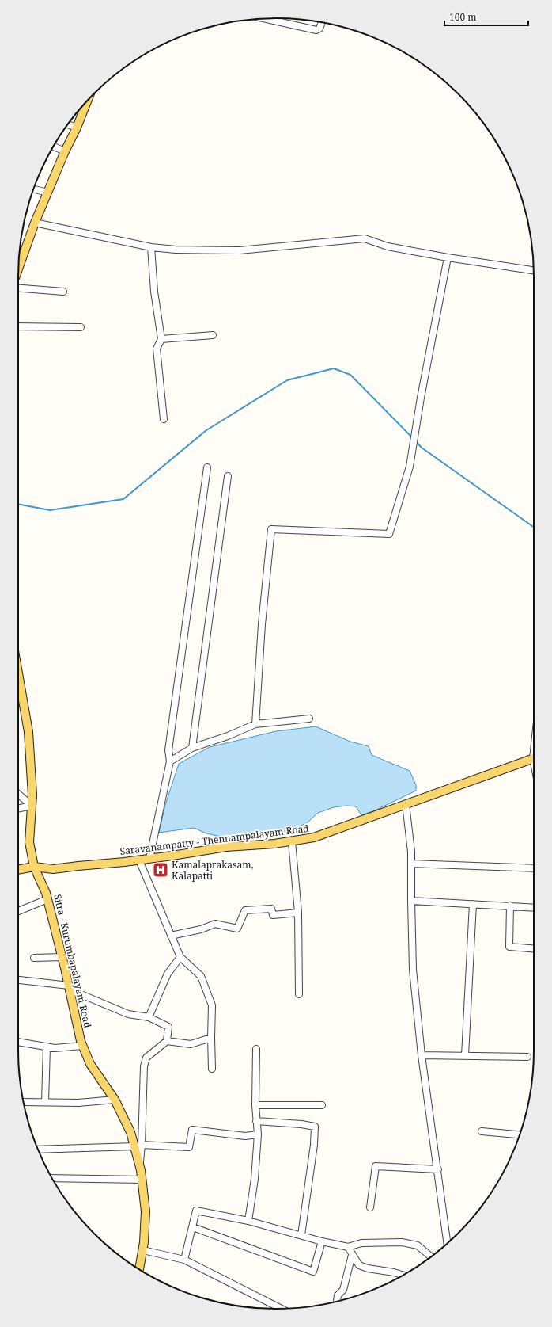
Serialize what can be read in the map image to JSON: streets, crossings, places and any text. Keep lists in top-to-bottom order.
{
  "streets": {
    "main road": ["Saravanampatty - Thennampalayam Road", "Sitra - Kurumbapalayam Road"]
  },
  "crossings": [
    ["Saravanampatty - Thennampalayam Road", "Sitra - Kurumbapalayam Road"]
  ],
  "places": {
    "hospital": ["Kamalaprakasam, Kalapatti"]
  },
  "scale_bar": "100 m"
}
